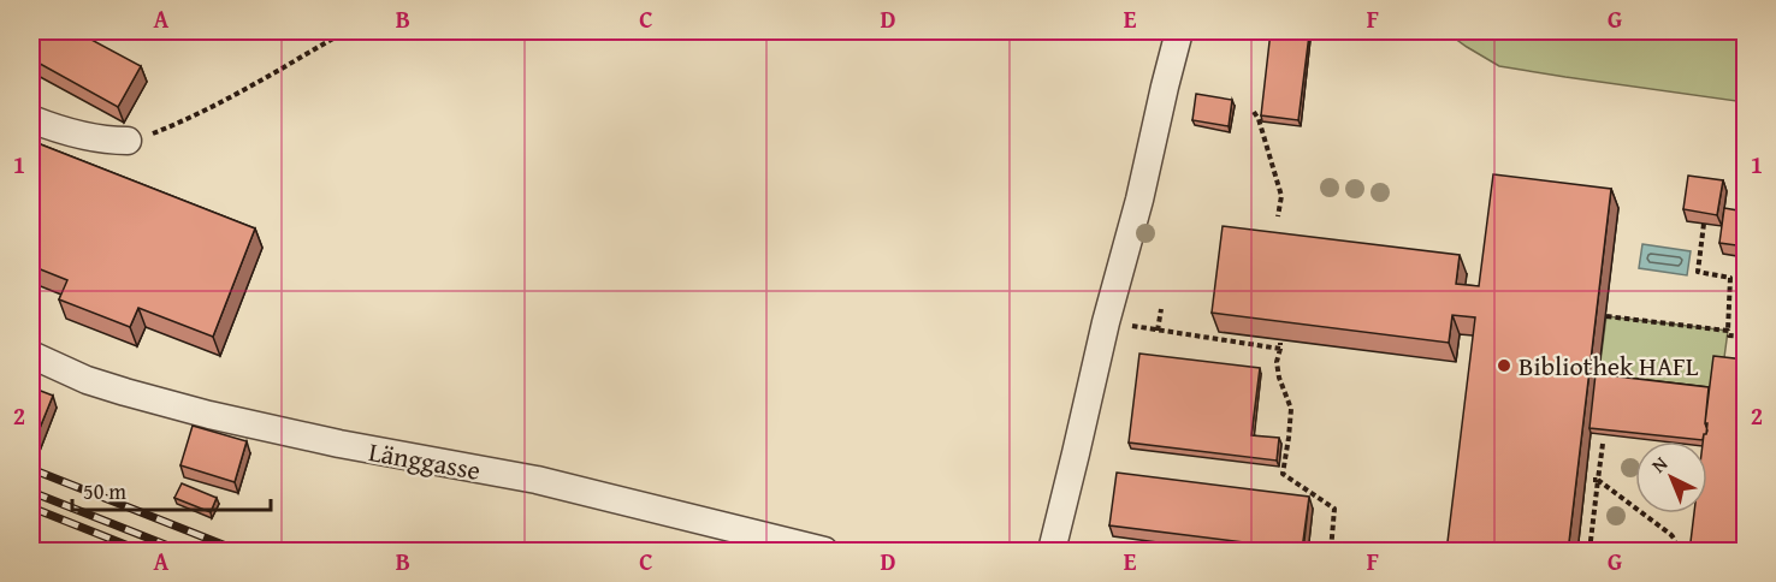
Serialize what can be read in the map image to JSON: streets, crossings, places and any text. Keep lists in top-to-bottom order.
{
  "streets": {
    "street": ["Länggasse"]
  },
  "places": ["Bibliothek HAFL"],
  "scale_bar": "50 m",
  "north": "top left",
  "grid": {
    "columns": [
      "A",
      "B",
      "C",
      "D",
      "E",
      "F",
      "G"
    ],
    "rows": ["1", "2"]
  }
}
